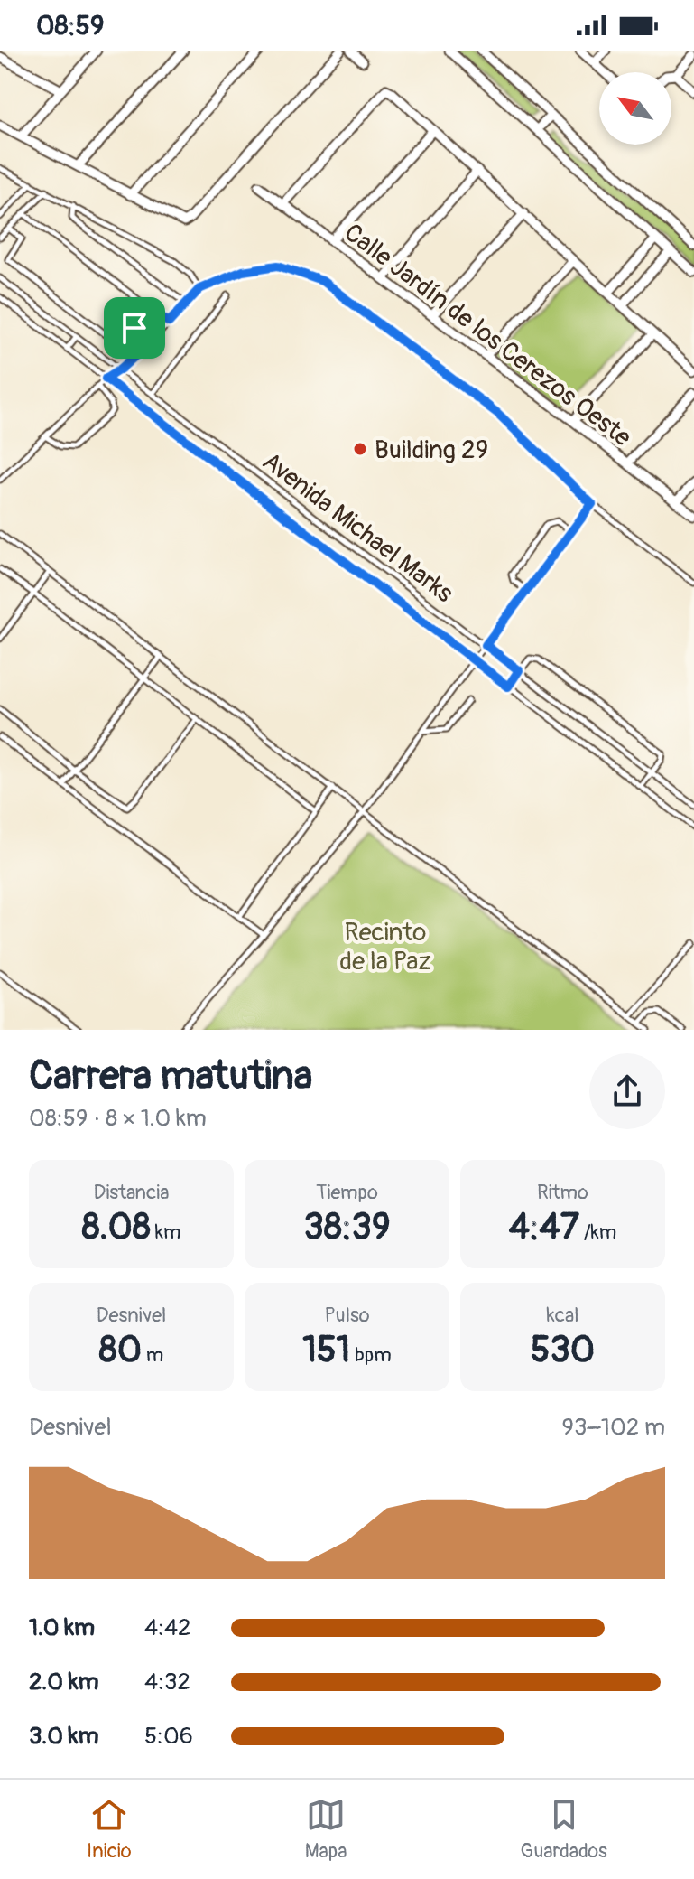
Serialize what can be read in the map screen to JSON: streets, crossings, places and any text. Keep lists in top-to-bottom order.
{
  "streets": {
    "street": ["Calle Jardín de los Cerezos Oeste"],
    "lane": ["Avenida Michael Marks"]
  },
  "parks": ["Recinto de la Paz"],
  "places": ["Building 29"],
  "north": "top left",
  "page": {
    "status": "08:59",
    "heading": ["Carrera matutina", "08:59 · 8 × 1.0 km"],
    "stats": [
      ["Distancia", "8.08 km"],
      ["Tiempo", "38:39"],
      ["Ritmo", "4:47 /km"],
      ["Desnivel", "80 m"],
      ["Pulso", "151 bpm"],
      ["kcal", "530"]
    ],
    "chart": ["Desnivel", "93–102 m"],
    "list": [
      {
        "name": "1.0 km",
        "note": "4:42"
      },
      {
        "name": "2.0 km",
        "note": "4:32"
      },
      {
        "name": "3.0 km",
        "note": "5:06"
      }
    ],
    "tabs": ["Inicio", "Mapa", "Guardados"]
  }
}
